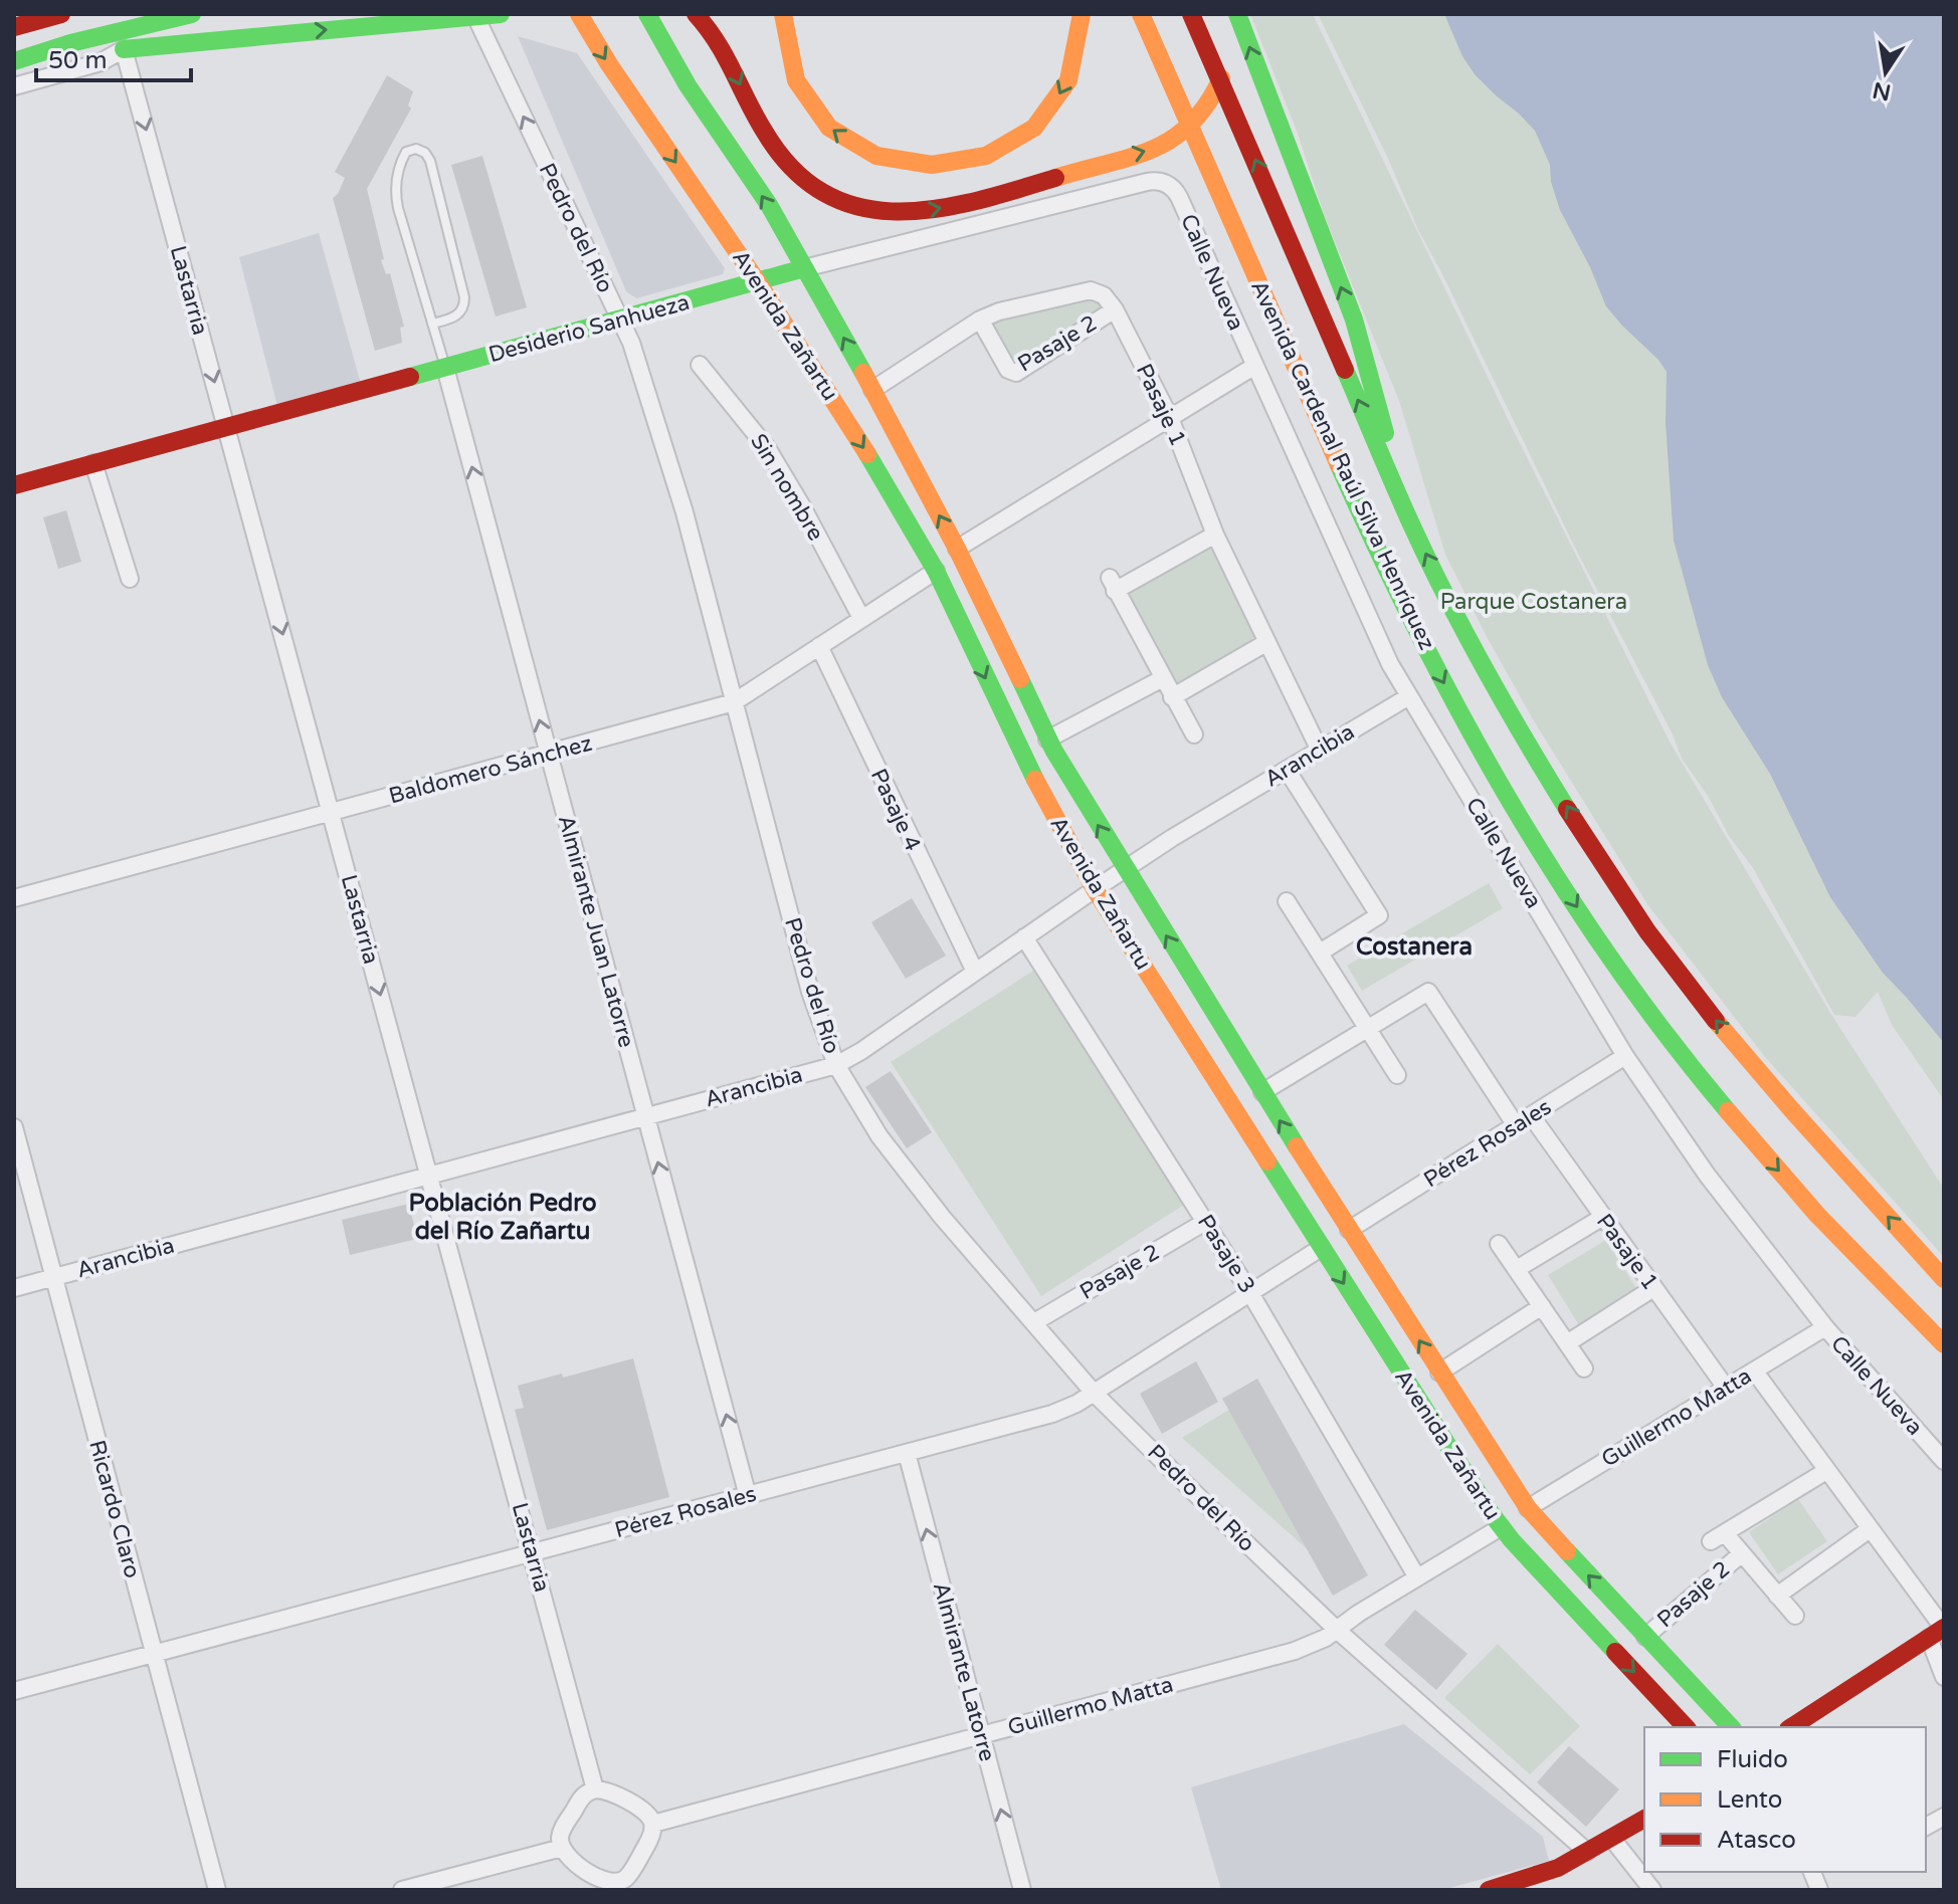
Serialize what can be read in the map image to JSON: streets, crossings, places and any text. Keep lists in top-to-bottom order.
{
  "streets": {
    "street": [
      "Pedro del Río",
      "Calle Nueva",
      "Lastarria",
      "Avenida Zañartu",
      "Desiderio Sanhueza",
      "Pasaje 2",
      "Pasaje 1",
      "Avenida Cardenal Raúl Silva Henríquez",
      "Sin nombre",
      "Arancibia",
      "Baldomero Sánchez",
      "Pasaje 4",
      "Almirante Juan Latorre",
      "Pérez Rosales",
      "Pasaje 3",
      "Guillermo Matta",
      "Ricardo Claro",
      "Almirante Latorre"
    ]
  },
  "crossings": [
    ["Pedro del Río", "Desiderio Sanhueza"],
    ["Pedro del Río", "Pasaje 2"],
    ["Pedro del Río", "Arancibia"],
    ["Pedro del Río", "Baldomero Sánchez"],
    ["Pedro del Río", "Pérez Rosales"],
    ["Pedro del Río", "Guillermo Matta"],
    ["Calle Nueva", "Desiderio Sanhueza"],
    ["Calle Nueva", "Arancibia"],
    ["Calle Nueva", "Pérez Rosales"],
    ["Calle Nueva", "Guillermo Matta"],
    ["Lastarria", "Desiderio Sanhueza"],
    ["Lastarria", "Arancibia"],
    ["Lastarria", "Baldomero Sánchez"],
    ["Lastarria", "Pérez Rosales"],
    ["Lastarria", "Guillermo Matta"],
    ["Avenida Zañartu", "Desiderio Sanhueza"],
    ["Avenida Zañartu", "Pasaje 2"],
    ["Avenida Zañartu", "Arancibia"],
    ["Avenida Zañartu", "Baldomero Sánchez"],
    ["Avenida Zañartu", "Pérez Rosales"],
    ["Avenida Zañartu", "Guillermo Matta"],
    ["Desiderio Sanhueza", "Almirante Juan Latorre"],
    ["Pasaje 2", "Pasaje 1"],
    ["Pasaje 2", "Pasaje 3"],
    ["Pasaje 1", "Arancibia"],
    ["Pasaje 1", "Pérez Rosales"],
    ["Pasaje 1", "Guillermo Matta"],
    ["Sin nombre", "Baldomero Sánchez"],
    ["Arancibia", "Pasaje 4"],
    ["Arancibia", "Almirante Juan Latorre"],
    ["Arancibia", "Pasaje 3"],
    ["Arancibia", "Ricardo Claro"],
    ["Baldomero Sánchez", "Pasaje 4"],
    ["Baldomero Sánchez", "Almirante Juan Latorre"],
    ["Almirante Juan Latorre", "Pérez Rosales"],
    ["Pérez Rosales", "Pasaje 3"],
    ["Pérez Rosales", "Ricardo Claro"],
    ["Pérez Rosales", "Almirante Latorre"],
    ["Pasaje 3", "Guillermo Matta"],
    ["Guillermo Matta", "Almirante Latorre"]
  ],
  "one_way": ["Lastarria", "Almirante Juan Latorre", "Almirante Latorre"],
  "districts": ["Costanera", "Población Pedro del Río Zañartu"],
  "parks": ["Parque Costanera"],
  "legend": ["Fluido", "Lento", "Atasco"],
  "scale_bar": "50 m",
  "north": "bottom"
}
